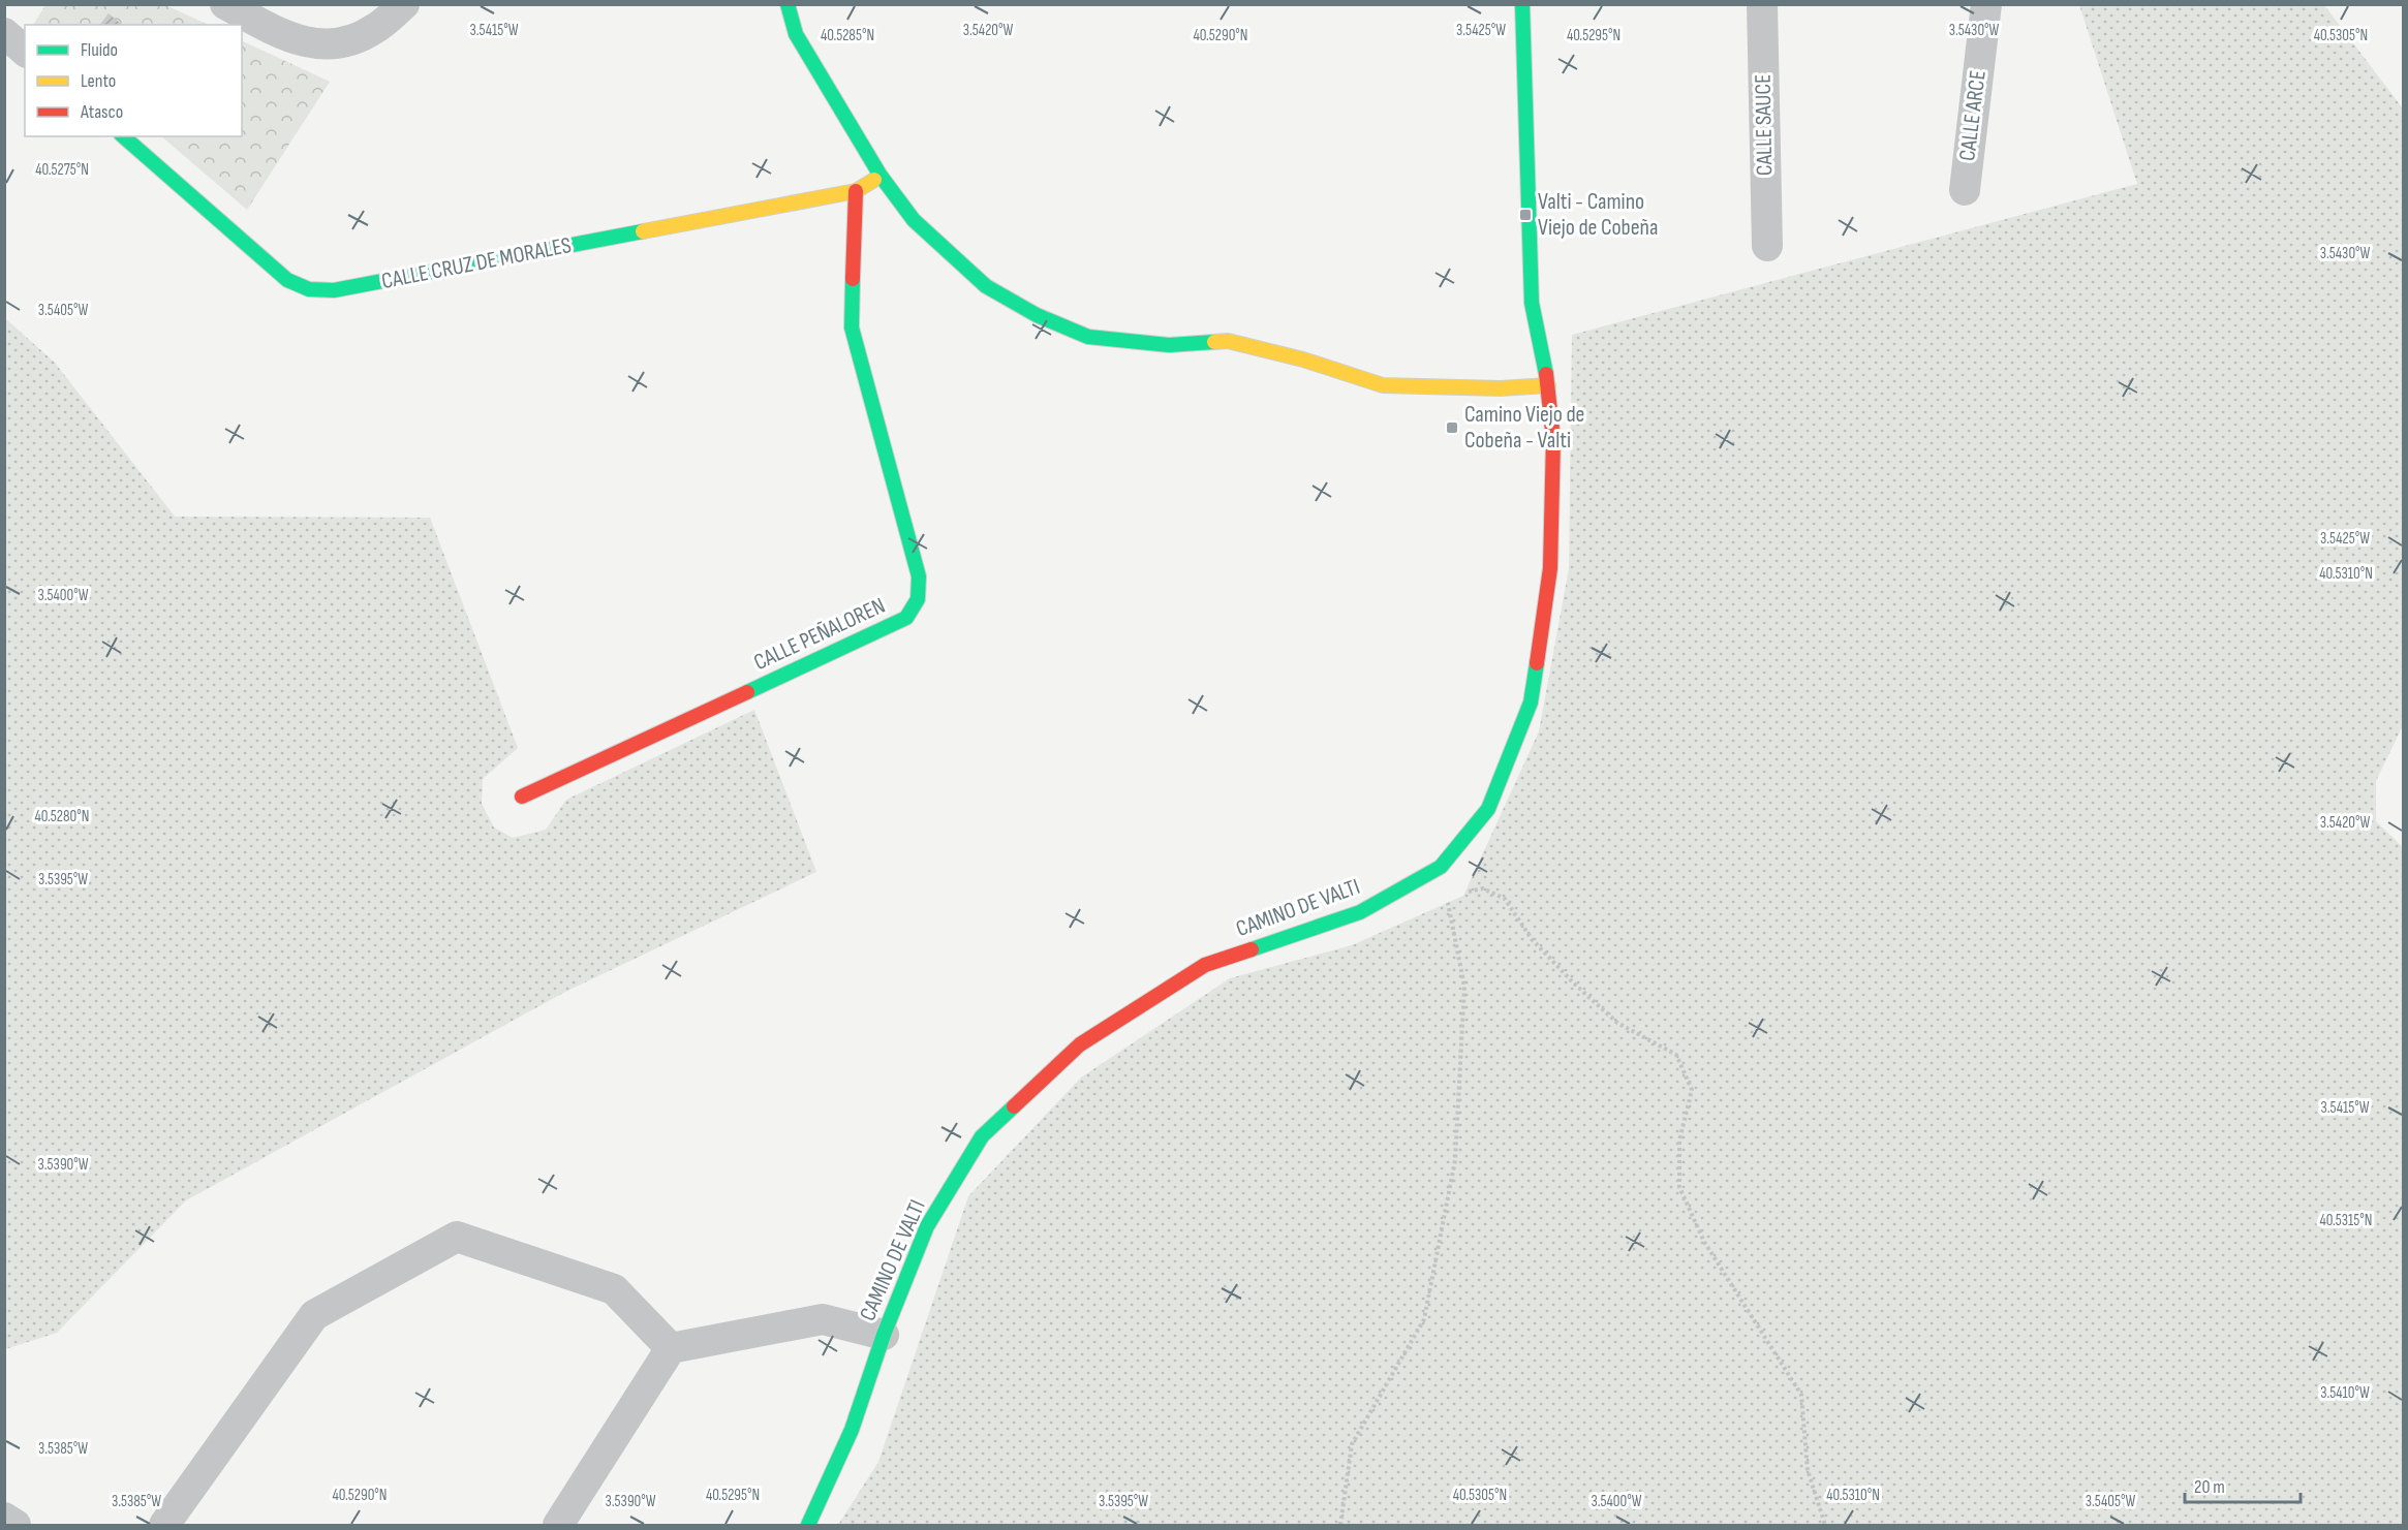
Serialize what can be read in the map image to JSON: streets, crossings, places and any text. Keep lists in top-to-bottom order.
{
  "streets": {
    "street": [
      "CALLE ARCE",
      "CALLE SAUCE",
      "CALLE CRUZ DE MORALES",
      "CALLE PEÑALOREN",
      "CAMINO DE VALTI"
    ]
  },
  "crossings": [
    ["CALLE CRUZ DE MORALES", "CALLE PEÑALOREN"]
  ],
  "places": {
    "transit": ["Valti - Camino Viejo de Cobeña", "Camino Viejo de Cobeña - Valti"]
  },
  "legend": ["Fluido", "Lento", "Atasco"],
  "scale_bar": "20 m",
  "coordinates": [
    "3.5430°W",
    "3.5415°W",
    "3.5420°W",
    "3.5425°W",
    "40.5305°N",
    "40.5285°N",
    "40.5290°N",
    "40.5295°N",
    "40.5275°N",
    "3.5405°W",
    "40.5310°N",
    "3.5400°W",
    "40.5280°N",
    "3.5395°W",
    "3.5390°W",
    "40.5315°N",
    "3.5410°W",
    "3.5385°W"
  ]
}
